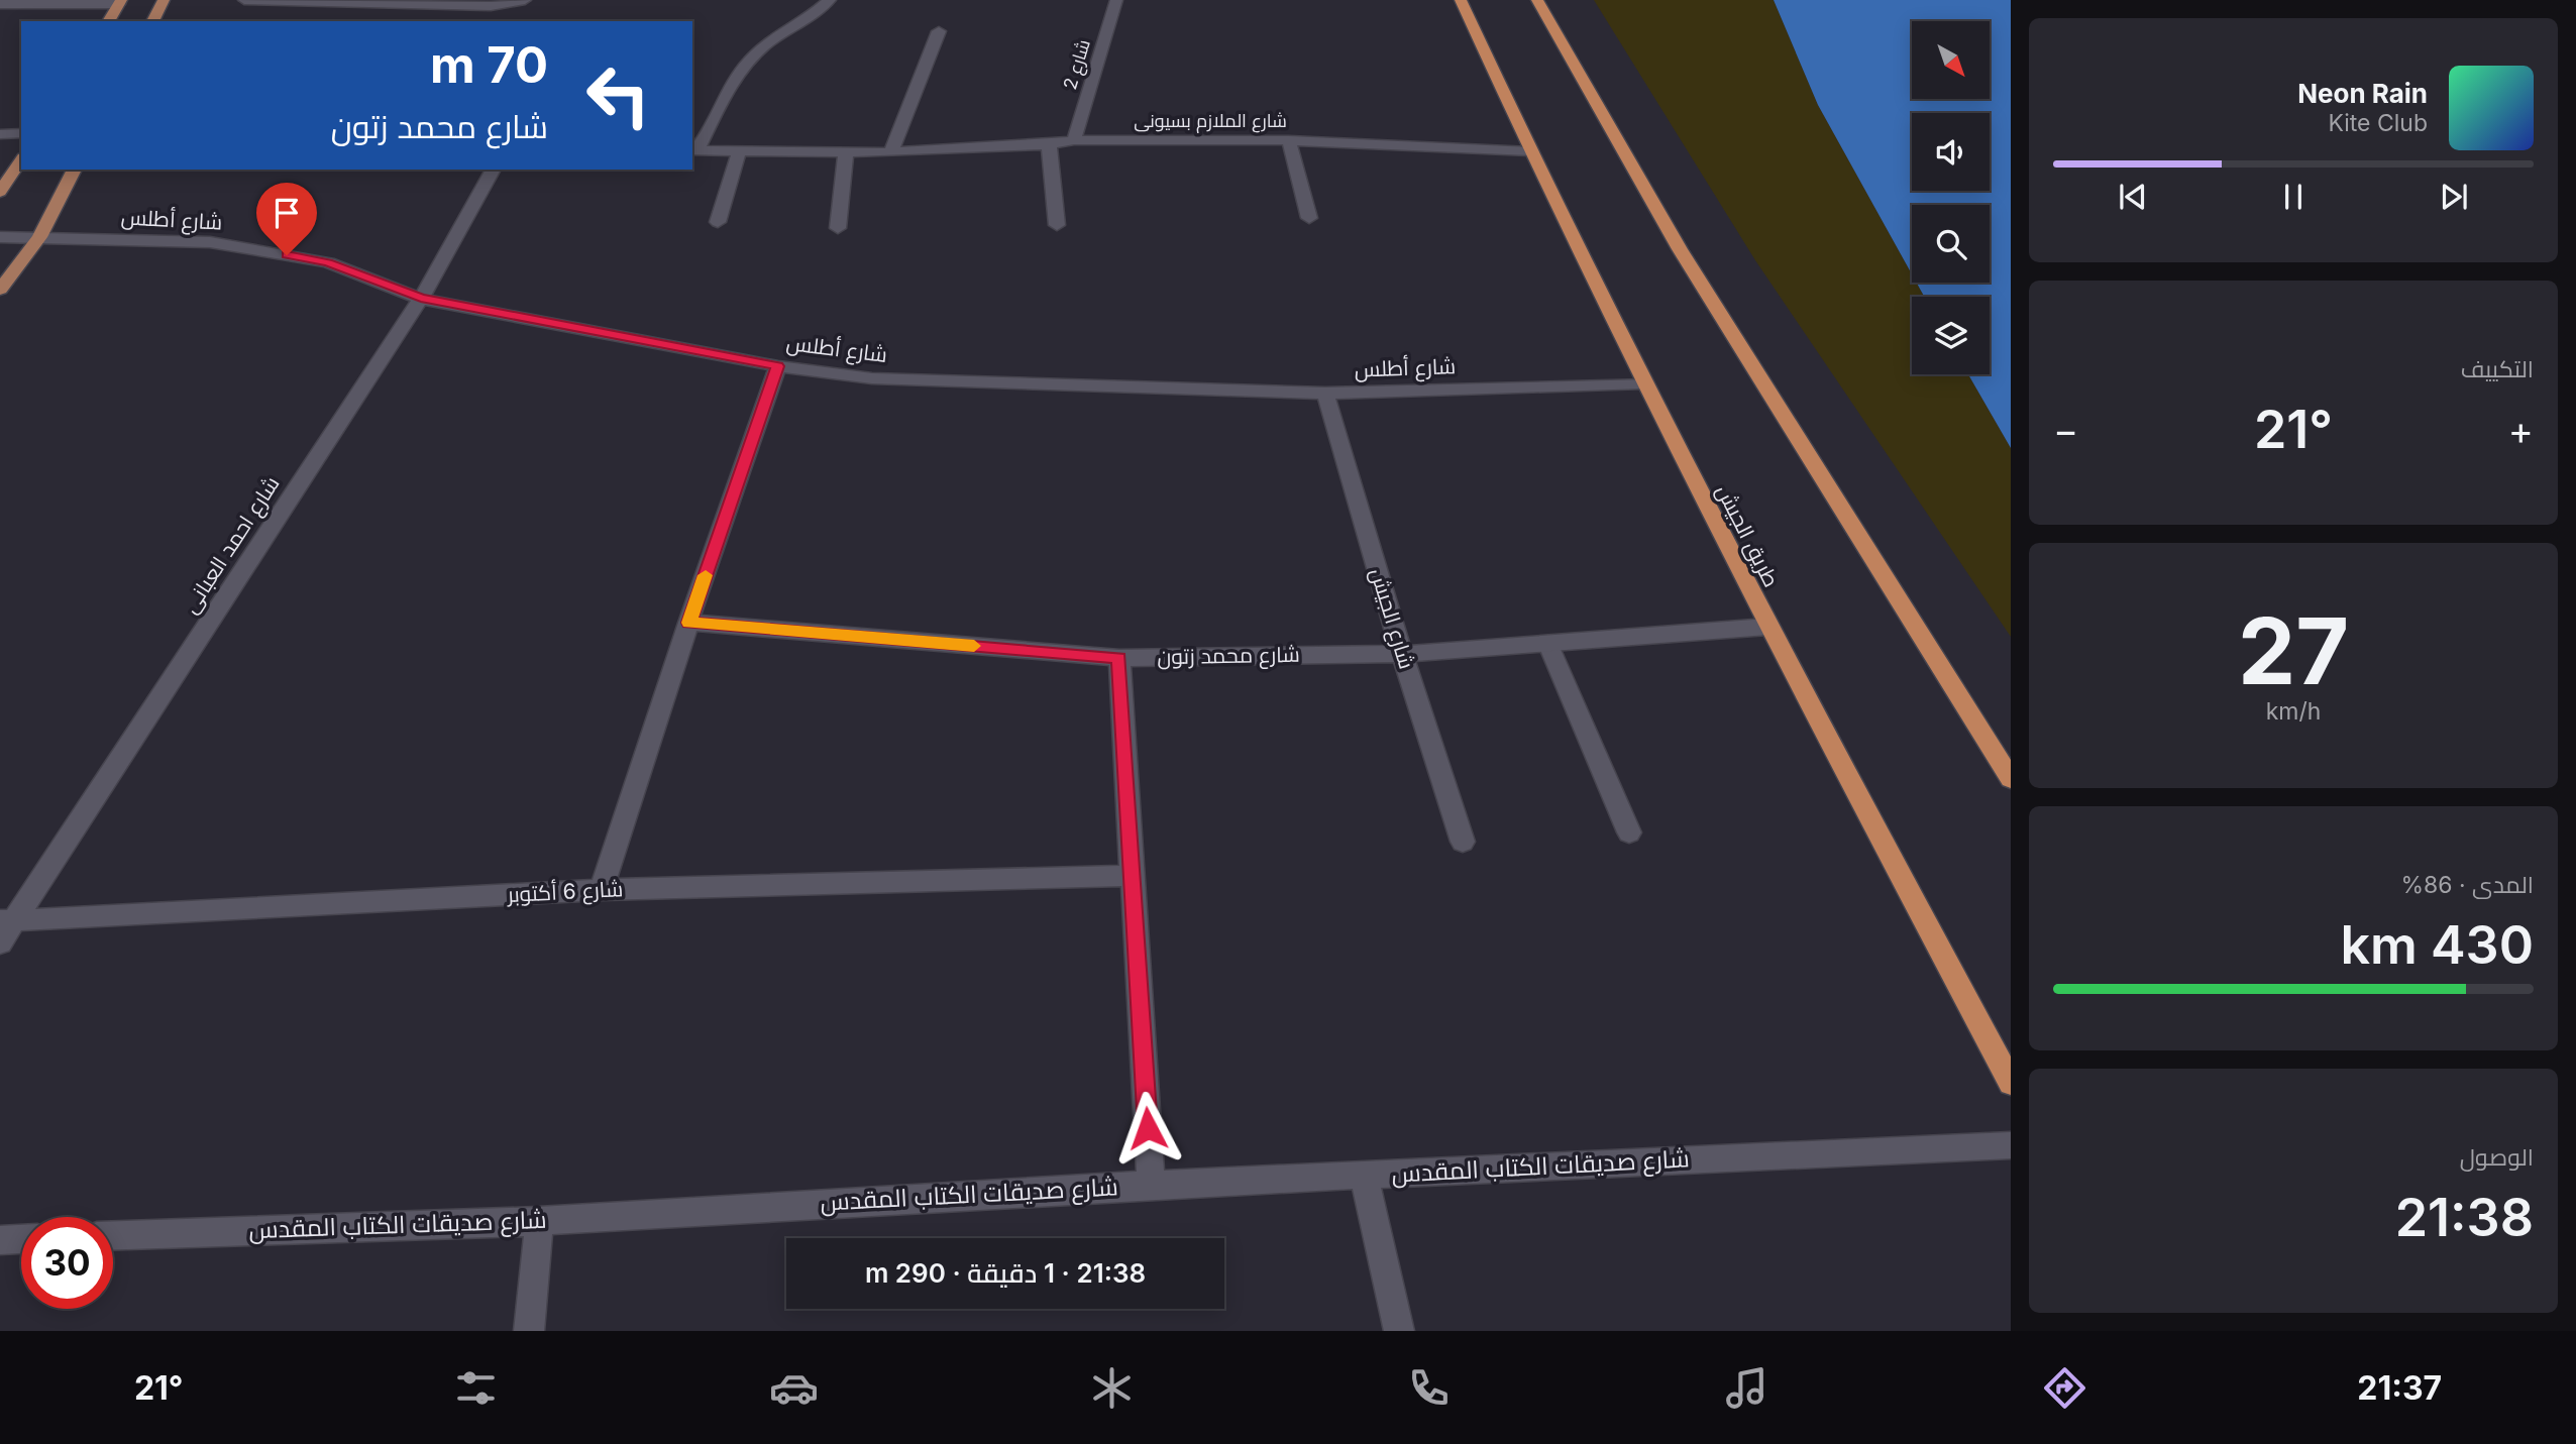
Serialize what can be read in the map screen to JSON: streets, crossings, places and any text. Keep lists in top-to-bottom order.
{
  "streets": {
    "highway": ["طريق الجيش"],
    "street": [
      "شارع 2",
      "شارع الملازم بسيونى",
      "شارع أطلس",
      "شارع احمد العبانى",
      "شارع الجيش",
      "شارع محمد زتون",
      "شارع 6 أكتوبر",
      "شارع صديقات الكتاب المقدس"
    ]
  },
  "crossings": [
    ["شارع 2", "شارع الملازم بسيونى"],
    ["شارع الملازم بسيونى", "طريق الجيش"],
    ["شارع أطلس", "طريق الجيش"],
    ["شارع أطلس", "شارع احمد العبانى"],
    ["شارع أطلس", "شارع الجيش"],
    ["طريق الجيش", "شارع محمد زتون"],
    ["شارع احمد العبانى", "شارع 6 أكتوبر"],
    ["شارع الجيش", "شارع محمد زتون"]
  ],
  "north": "bottom right",
  "page": {
    "turn": ["70 m", "شارع محمد زتون"],
    "song": ["Neon Rain", "Kite Club"],
    "tile": [
      "التكييف",
      ["27", "km/h"],
      ["المدى · 86%", "430 km"],
      ["الوصول", "21:38"]
    ],
    "heat": ["−", "21°", "+"],
    "limit": "30",
    "trip": "21:38 · 1 دقيقة · 290 m",
    "tabs": ["21:37", "21°"]
  }
}
